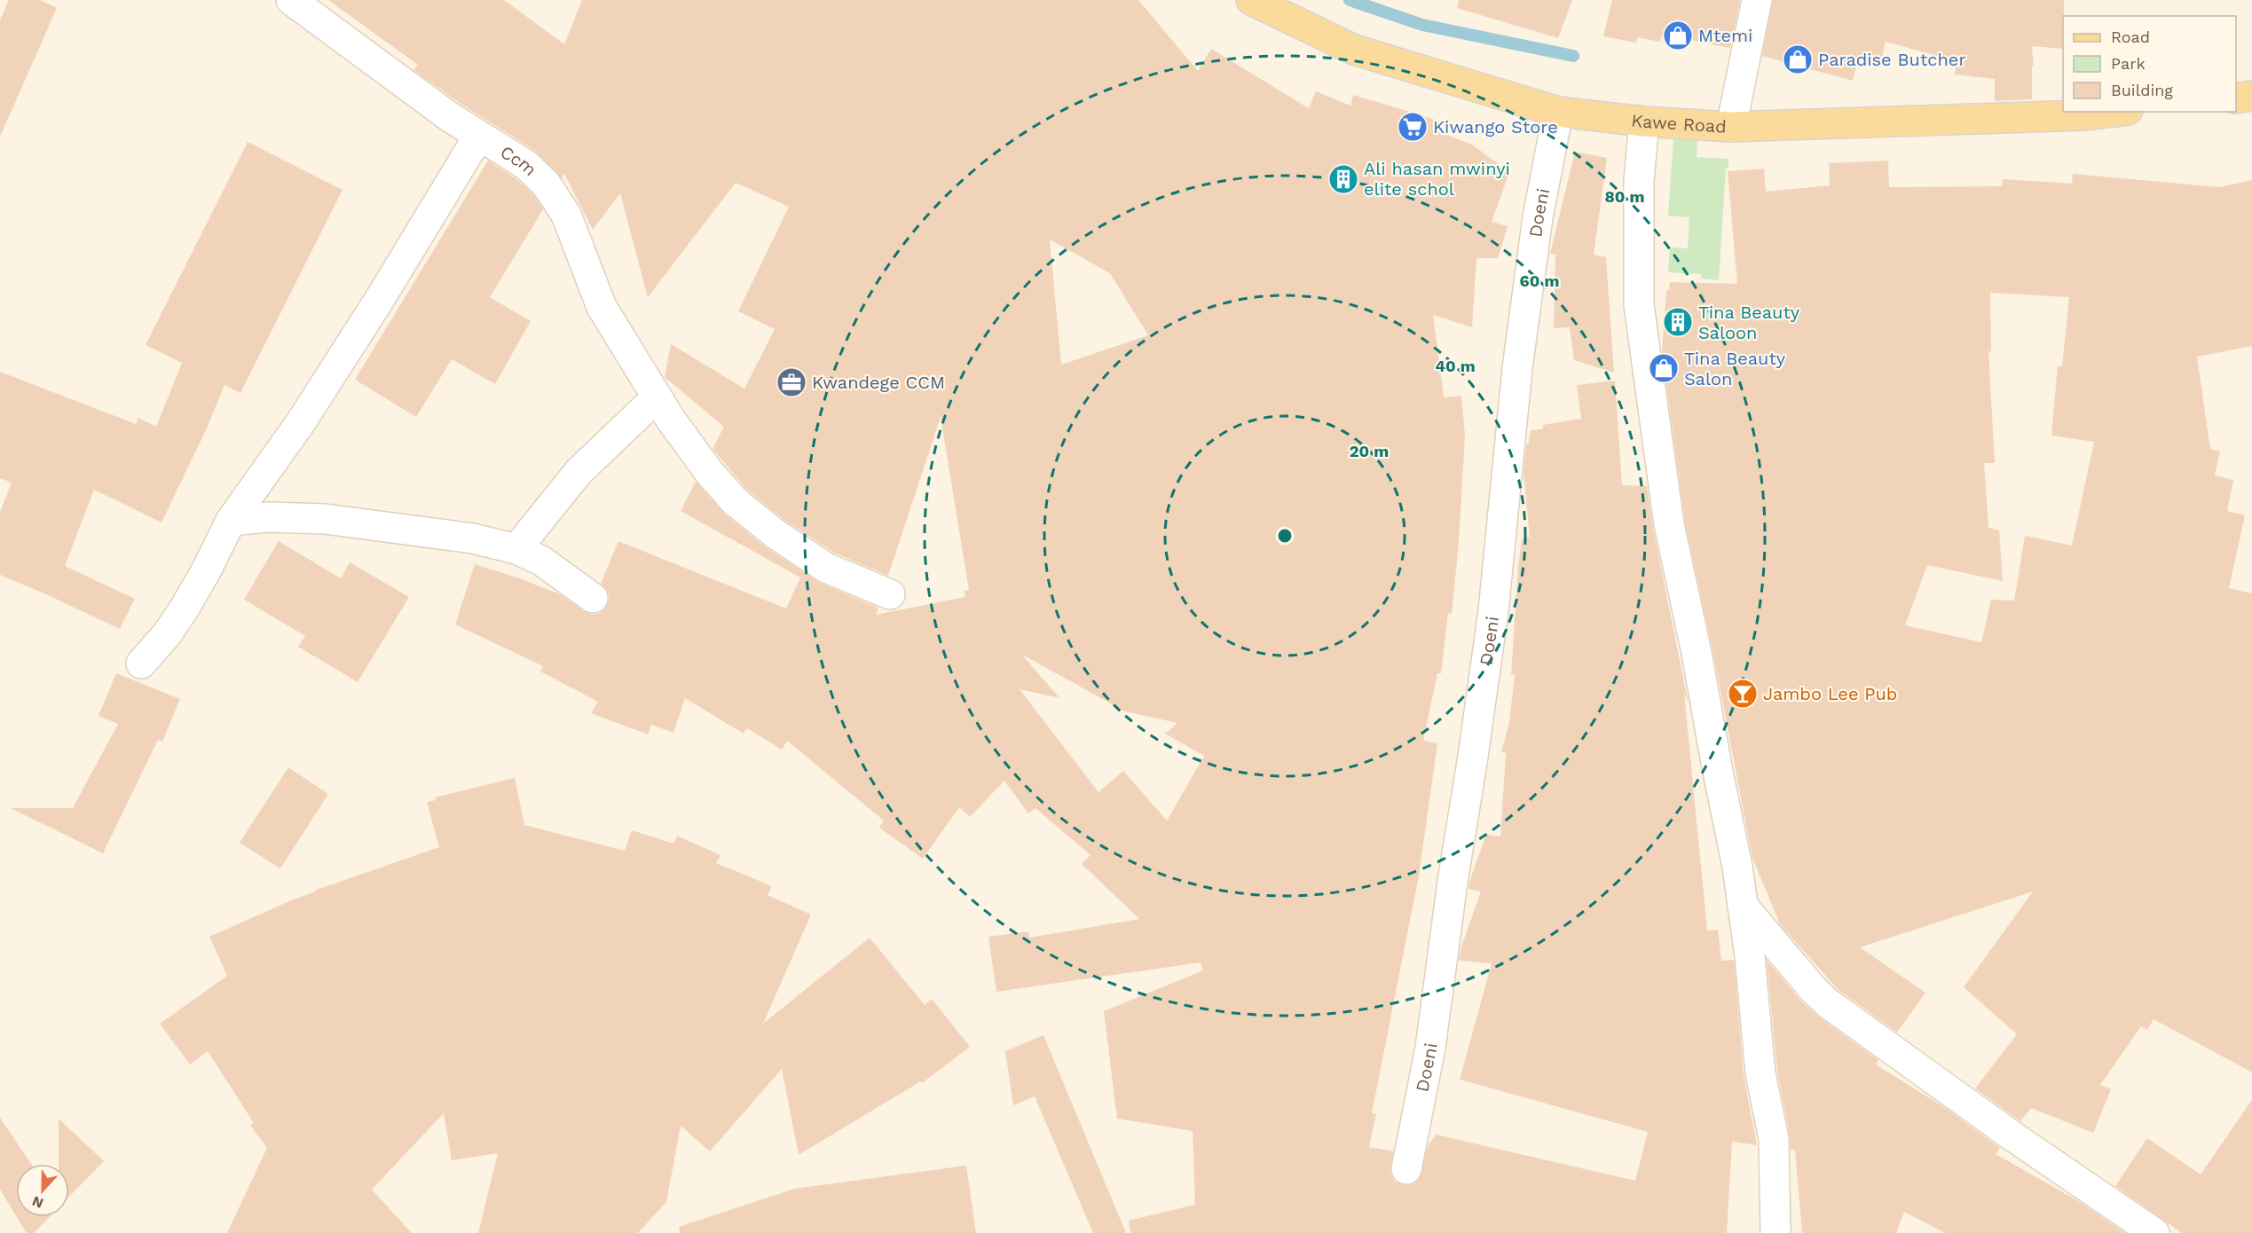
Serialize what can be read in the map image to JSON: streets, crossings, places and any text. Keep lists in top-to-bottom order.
{
  "streets": {
    "main road": ["Kawe Road"],
    "street": ["Ccm", "Doeni"]
  },
  "crossings": [
    ["Kawe Road", "Doeni"]
  ],
  "places": {
    "shop": ["Mtemi", "Paradise Butcher", "Tina Beauty Salon"],
    "supermarket": ["Kiwango Store"],
    "building": ["Ali hasan mwinyi elite schol", "Tina Beauty Saloon"],
    "office": ["Kwandege CCM"],
    "bar": ["Jambo Lee Pub"]
  },
  "legend": ["Road", "Park", "Building"],
  "north": "bottom",
  "rings": [
    "80 m",
    "60 m",
    "40 m",
    "20 m"
  ]
}
